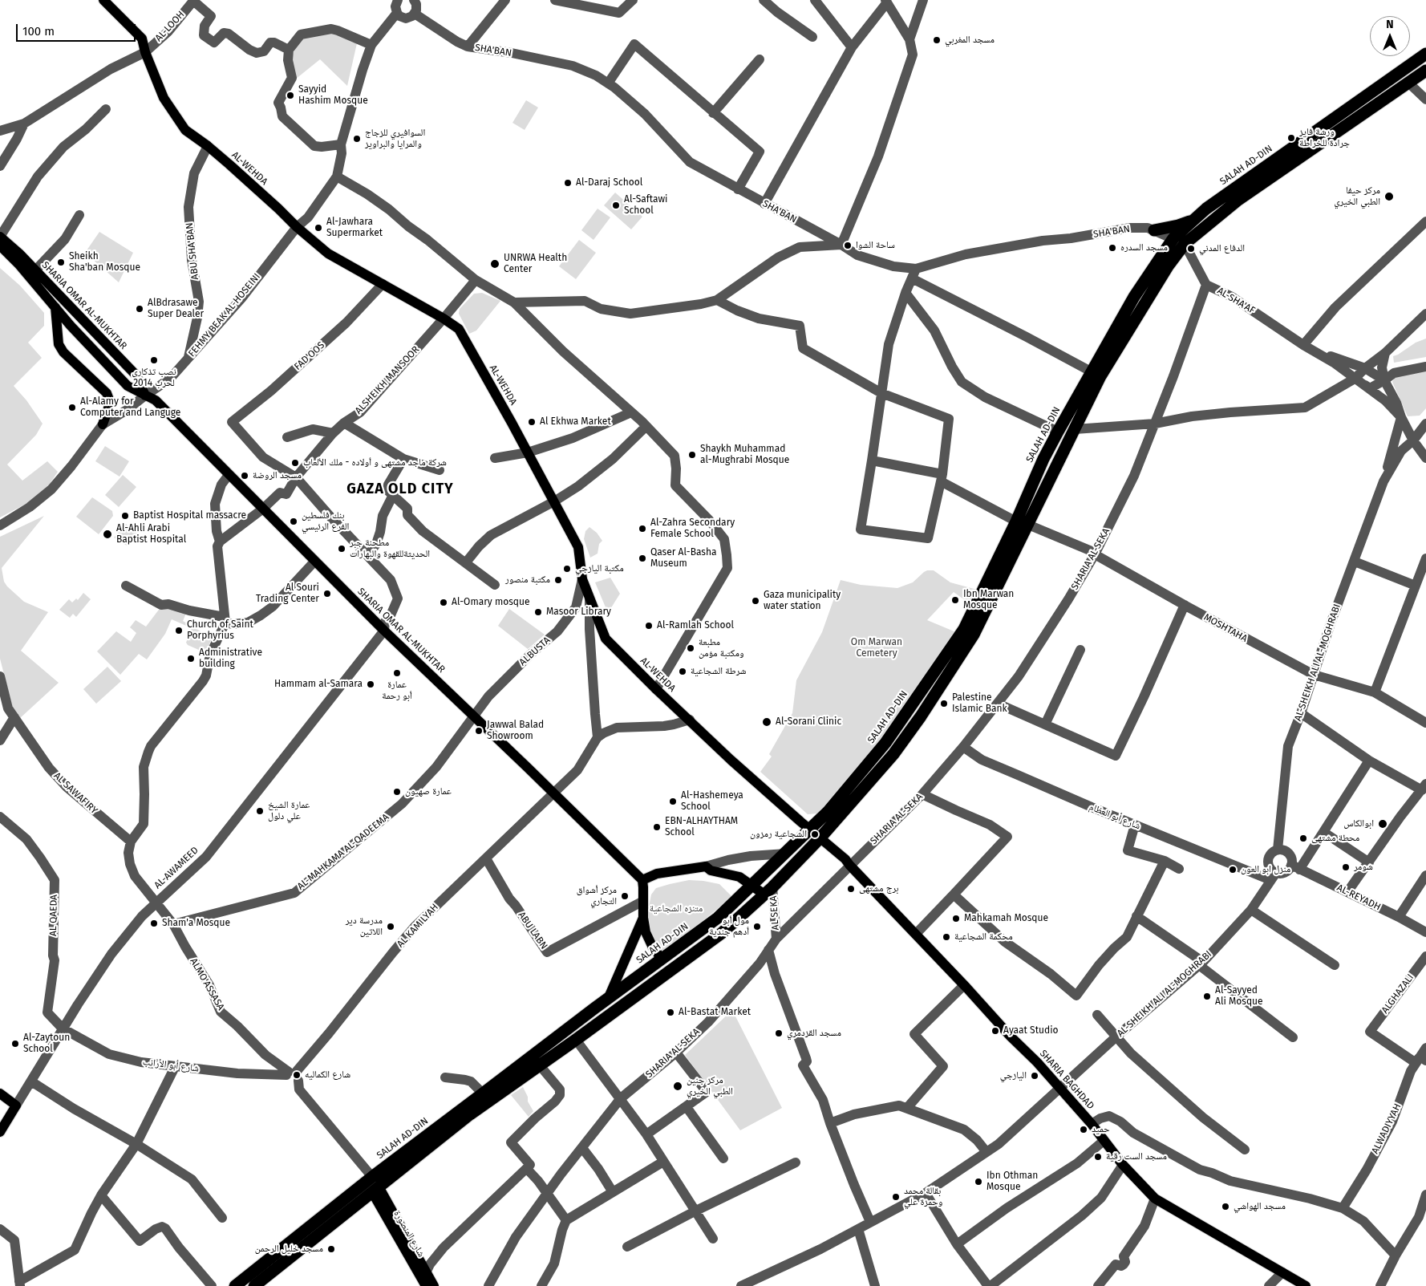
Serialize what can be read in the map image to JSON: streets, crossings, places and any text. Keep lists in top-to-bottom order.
{
  "streets": {
    "highway": ["SALAH AD-DIN"],
    "main road": [
      "AL-WEHDA",
      "SHARIA OMAR AL-MUKHTAR",
      "AL-AWAMEED",
      "SHARIA BAGHDAD",
      "شارع المنصورة"
    ],
    "street": [
      "AL-LOOH",
      "SHA'BAN",
      "ABU SHA'BAN",
      "AL-SHA'AF",
      "FEHMY BEAK AL-HOSEINI",
      "FAD'OOS",
      "ALSHEIKH MANSOOR",
      "SHARIA AL-SEKA",
      "MOSHTAHA",
      "ALBUSTA",
      "AL-SHEIKH ALI AL-MOGHRABI",
      "AL SAWAFIRY",
      "شارع أبو العظام",
      "AL-MAHKAMA AL-QADEEMA",
      "AL-REYADH",
      "AL SEKA",
      "AL QAEDA",
      "AL KAMILYAH",
      "ABU LABN",
      "ALMO'ASSASA",
      "ALGHAZALI",
      "شارع أبو الأرانب",
      "ALWADIYYAH"
    ]
  },
  "crossings": [
    ["AL-LOOH", "AL-WEHDA"],
    ["SHA'BAN", "SALAH AD-DIN"],
    ["SHA'BAN", "AL-SHA'AF"],
    ["SALAH AD-DIN", "AL-WEHDA"],
    ["SALAH AD-DIN", "AL-SHA'AF"],
    ["SALAH AD-DIN", "MOSHTAHA"],
    ["SALAH AD-DIN", "AL SEKA"],
    ["SALAH AD-DIN", "ALMO'ASSASA"],
    ["SALAH AD-DIN", "SHARIA BAGHDAD"],
    ["SALAH AD-DIN", "شارع المنصورة"],
    ["AL-WEHDA", "ABU SHA'BAN"],
    ["AL-WEHDA", "FEHMY BEAK AL-HOSEINI"],
    ["AL-WEHDA", "FAD'OOS"],
    ["AL-WEHDA", "ALSHEIKH MANSOOR"],
    ["AL-WEHDA", "ALBUSTA"],
    ["AL-WEHDA", "SHARIA BAGHDAD"],
    ["ABU SHA'BAN", "FEHMY BEAK AL-HOSEINI"],
    ["AL-SHA'AF", "SHARIA AL-SEKA"],
    ["AL-SHA'AF", "AL-SHEIKH ALI AL-MOGHRABI"],
    ["SHARIA OMAR AL-MUKHTAR", "FEHMY BEAK AL-HOSEINI"],
    ["SHARIA OMAR AL-MUKHTAR", "ALSHEIKH MANSOOR"],
    ["SHARIA OMAR AL-MUKHTAR", "ALBUSTA"],
    ["SHARIA OMAR AL-MUKHTAR", "AL-MAHKAMA AL-QADEEMA"],
    ["SHARIA OMAR AL-MUKHTAR", "AL-AWAMEED"],
    ["SHARIA OMAR AL-MUKHTAR", "AL KAMILYAH"],
    ["FAD'OOS", "AL-AWAMEED"],
    ["ALSHEIKH MANSOOR", "AL-AWAMEED"],
    ["SHARIA AL-SEKA", "MOSHTAHA"],
    ["SHARIA AL-SEKA", "شارع أبو العظام"],
    ["SHARIA AL-SEKA", "AL SEKA"],
    ["SHARIA AL-SEKA", "SHARIA BAGHDAD"],
    ["MOSHTAHA", "AL-SHEIKH ALI AL-MOGHRABI"],
    ["ALBUSTA", "AL-MAHKAMA AL-QADEEMA"],
    ["AL-SHEIKH ALI AL-MOGHRABI", "شارع أبو العظام"],
    ["AL-SHEIKH ALI AL-MOGHRABI", "AL-REYADH"],
    ["AL-SHEIKH ALI AL-MOGHRABI", "SHARIA BAGHDAD"],
    ["شارع أبو العظام", "AL-REYADH"],
    ["AL-MAHKAMA AL-QADEEMA", "ALMO'ASSASA"],
    ["AL-AWAMEED", "AL QAEDA"],
    ["AL-AWAMEED", "ALMO'ASSASA"],
    ["AL-AWAMEED", "شارع أبو الأرانب"],
    ["AL QAEDA", "شارع أبو الأرانب"],
    ["AL KAMILYAH", "ABU LABN"],
    ["AL KAMILYAH", "ALMO'ASSASA"],
    ["AL KAMILYAH", "شارع أبو الأرانب"],
    ["ALMO'ASSASA", "شارع أبو الأرانب"],
    ["ALMO'ASSASA", "شارع المنصورة"],
    ["ALGHAZALI", "ALWADIYYAH"]
  ],
  "districts": ["GAZA OLD CITY"],
  "parks": ["Om Marwan Cemetery", "متنزه الشجاعية"],
  "places": [
    "مسجد المغربي",
    "Sayyid Hashim Mosque",
    "ورشة فايز جرادة للخراطة",
    "السوافيري للزجاج والمرايا والبراويز",
    "Al-Daraj School",
    "مركز حيفا الطبي الخيري",
    "Al-Saftawi School",
    "Al-Jawhara Supermarket",
    "ساحة الشوا",
    "مسجد السدره",
    "الدفاع المدني",
    "Sheikh Sha'ban Mosque",
    "UNRWA Health Center",
    "AlBdrasawe Super Dealer",
    "نصب تذكاري لحرب 2014",
    "Al-Alamy for Computer and Languge",
    "Al Ekhwa Market",
    "Shaykh Muhammad al-Mughrabi Mosque",
    "شركة ماجد مشتهى و أولاده - ملك الألعاب",
    "مسجد الروضة",
    "Baptist Hospital massacre",
    "بنك فلسطين الفرع الرئيسي",
    "Al-Zahra Secondary Female School",
    "Al-Ahli Arabi Baptist Hospital",
    "مطحنة جبر الحديثةللقهوة والبهارات",
    "Qaser Al-Basha Museum",
    "مكتبة اليازجي",
    "مكتبة منصور",
    "Al Souri Trading Center",
    "Ibn Marwan Mosque",
    "Gaza municipality water station",
    "Al-Omary mosque",
    "Masoor Library",
    "Al-Ramlah School",
    "Church of Saint Porphyrius",
    "مطبعة ومكتبة مؤمن",
    "Administrative building",
    "شرطة الشجاعية",
    "عمارة أبو رحمة",
    "Hammam al-Samara",
    "Palestine Islamic Bank",
    "Al-Sorani Clinic",
    "Jawwal Balad Showroom",
    "عمارة صهيون",
    "Al-Hashemeya School",
    "عمارة الشيخ علي دلول",
    "ابوالكاس",
    "EBN-ALHAYTHAM School",
    "الشجاعية رمزون",
    "محطة مشتهى",
    "شومر",
    "منزل ابو العون",
    "برج مشتهى",
    "مركز أشواق التجاري",
    "Mahkamah Mosque",
    "Sham'a Mosque",
    "مدرسة دير اللاتين",
    "مول أبو أدهم جندية",
    "محكمة الشجاعية",
    "Al-Sayyed Ali Mosque",
    "Al-Bastat Market",
    "Ayaat Studio",
    "مسجد القزدمري",
    "Al-Zaytoun School",
    "شارع الكماليه",
    "اليازجي",
    "مركز جنين الطبي الخيري",
    "حميد",
    "مسجد الست رقية",
    "Ibn Othman Mosque",
    "بقالة محمد وحمزة علي",
    "مسجد الهواشي",
    "مسجد خليل الرحمن"
  ],
  "scale_bar": "100 m",
  "north": "top"
}
